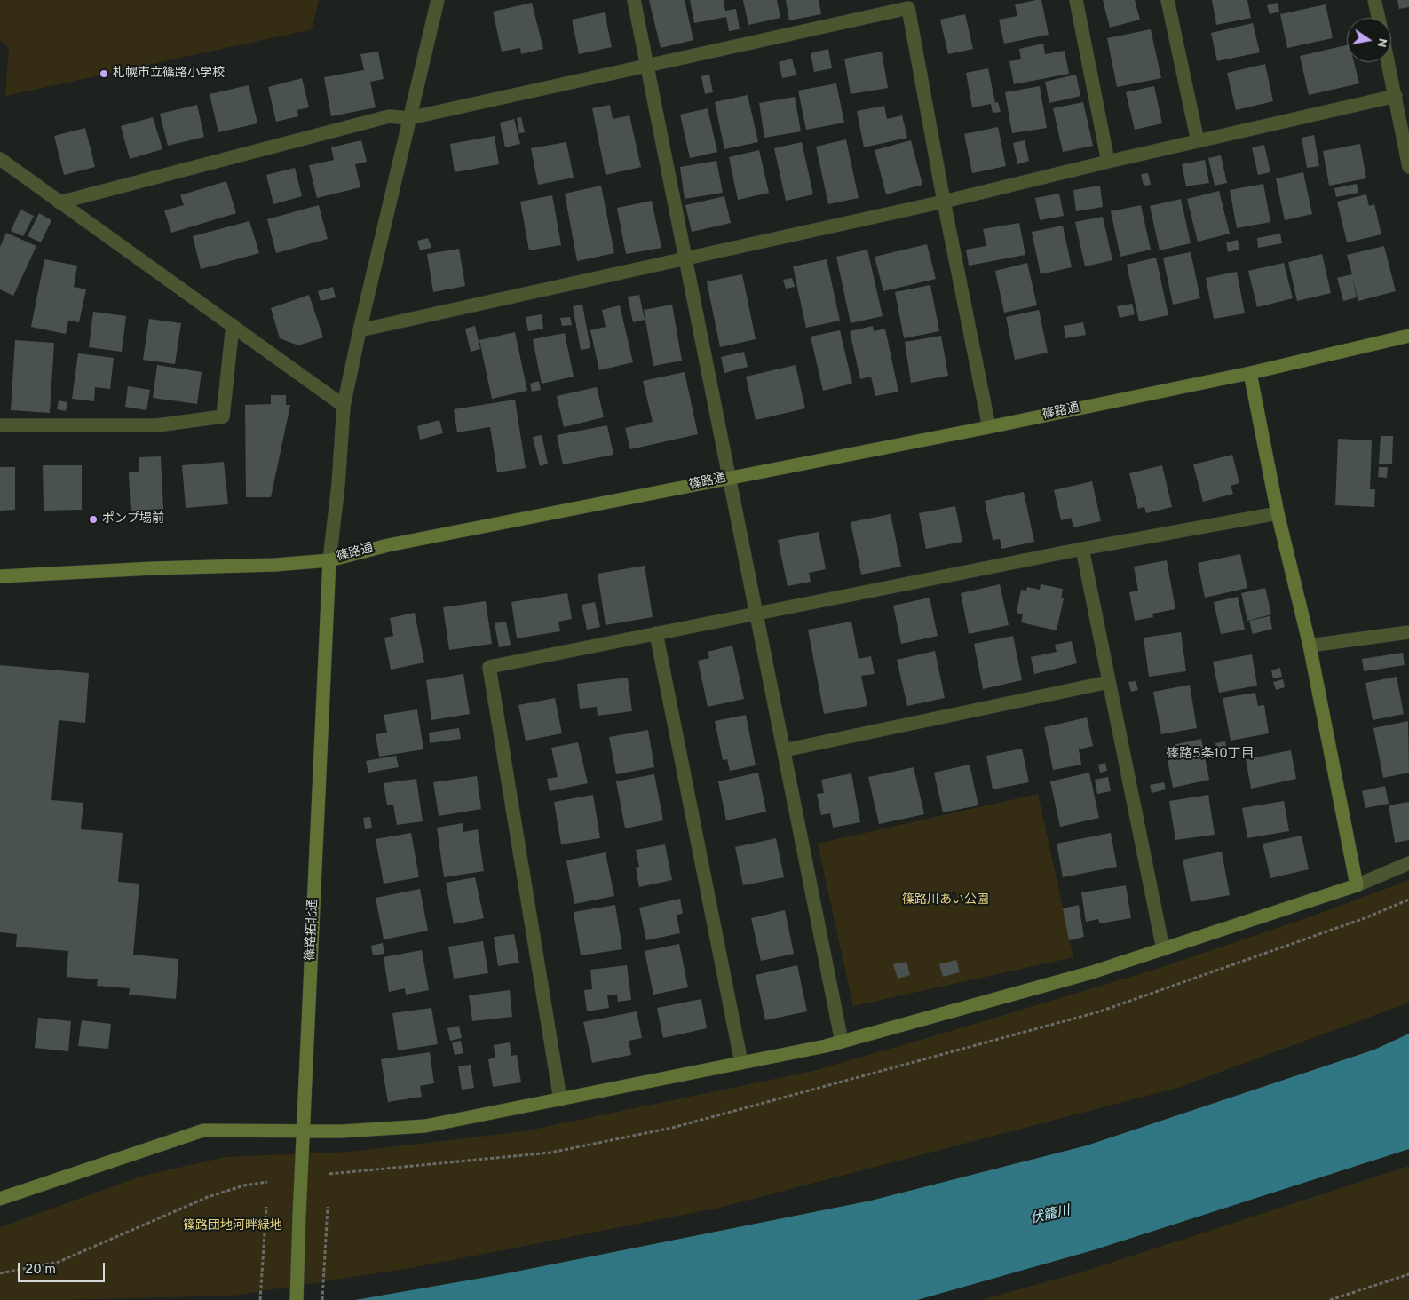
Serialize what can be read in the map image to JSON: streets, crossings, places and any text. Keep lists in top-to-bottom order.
{
  "streets": {
    "street": ["篠路通", "篠路拓北通"]
  },
  "crossings": [
    ["篠路通", "篠路拓北通"]
  ],
  "districts": ["篠路5条10丁目"],
  "water": ["伏籠川"],
  "parks": ["篠路川あい公園", "篠路団地河畔緑地"],
  "places": ["札幌市立篠路小学校", "ポンプ場前"],
  "scale_bar": "20 m",
  "north": "right"
}
